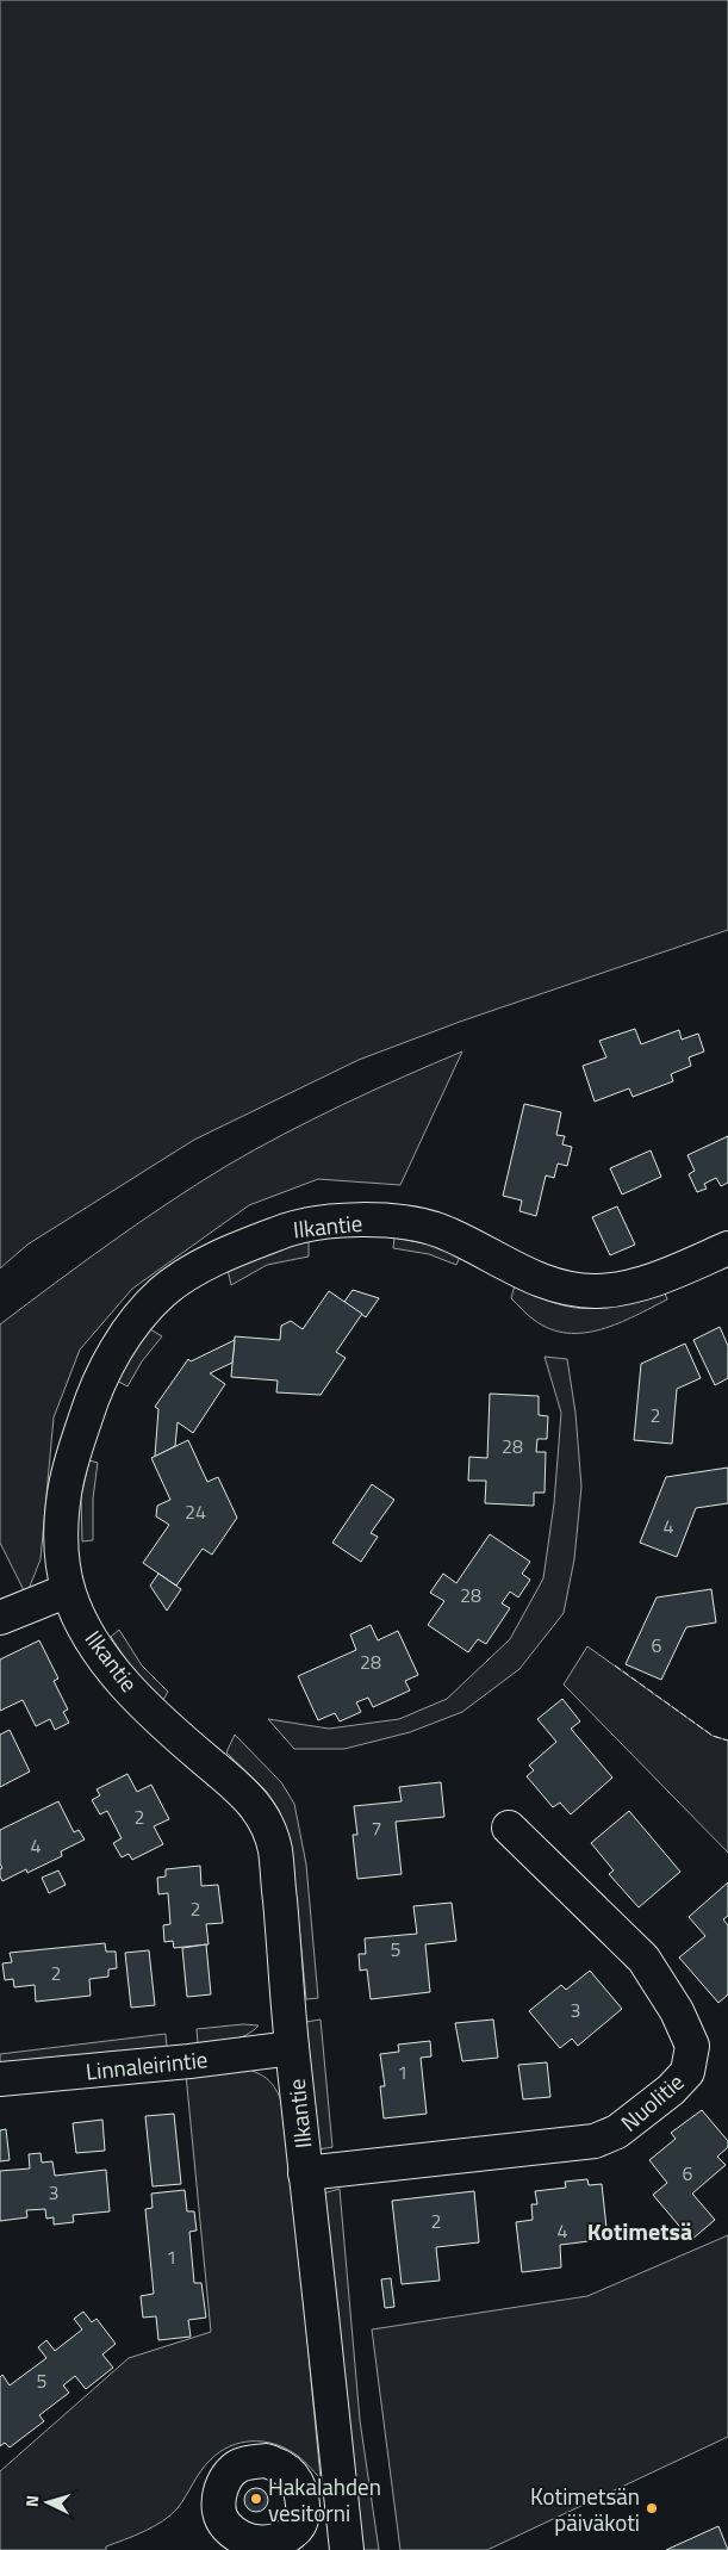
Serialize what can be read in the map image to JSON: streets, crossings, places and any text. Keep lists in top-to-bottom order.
{
  "streets": {
    "street": ["Ilkantie", "Linnaleirintie", "Nuolitie"]
  },
  "crossings": [
    ["Ilkantie", "Linnaleirintie"],
    ["Ilkantie", "Nuolitie"]
  ],
  "districts": ["Kotimetsä"],
  "places": ["Hakalahden vesitorni", "Kotimetsän päiväkoti"],
  "house_numbers": [
    "2",
    "28",
    "24",
    "4",
    "28",
    "6",
    "28",
    "2",
    "7",
    "4",
    "2",
    "5",
    "2",
    "3",
    "1",
    "6",
    "3",
    "2",
    "4",
    "1",
    "5"
  ],
  "north": "left"
}
